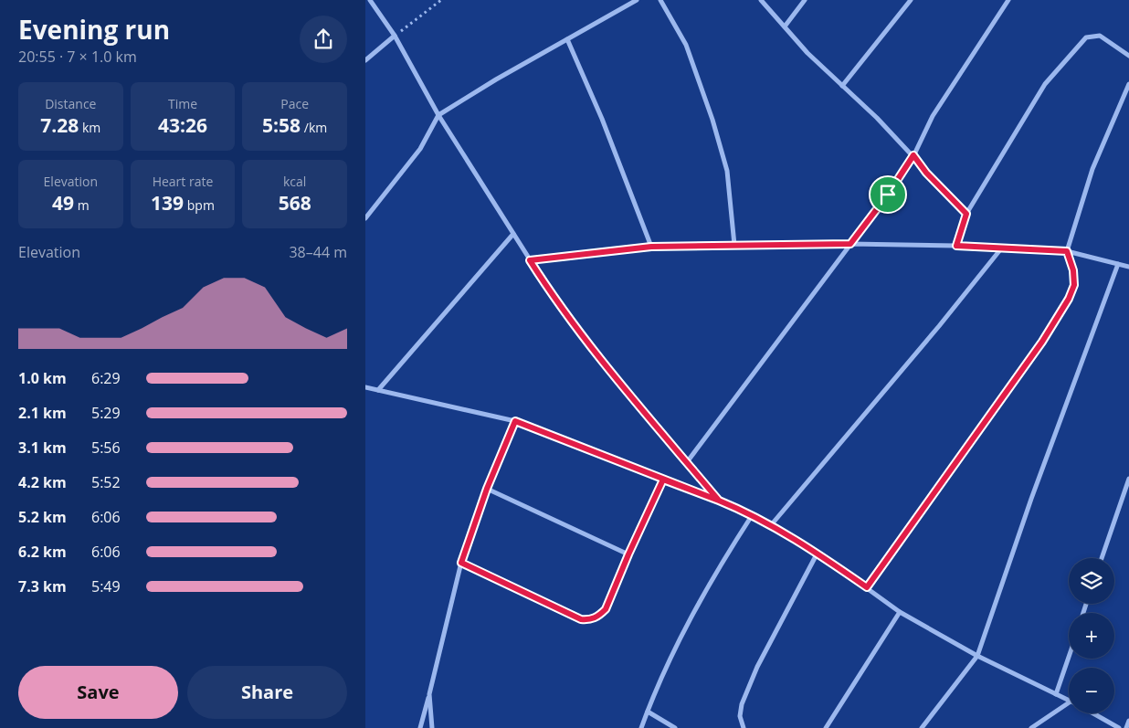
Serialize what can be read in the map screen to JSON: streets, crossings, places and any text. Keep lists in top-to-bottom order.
{
  "page": {
    "heading": ["Evening run", "20:55 · 7 × 1.0 km"],
    "stats": [
      ["Distance", "7.28 km"],
      ["Time", "43:26"],
      ["Pace", "5:58 /km"],
      ["Elevation", "49 m"],
      ["Heart rate", "139 bpm"],
      ["kcal", "568"]
    ],
    "chart": ["Elevation", "38–44 m"],
    "list": [
      {
        "name": "1.0 km",
        "note": "6:29"
      },
      {
        "name": "2.1 km",
        "note": "5:29"
      },
      {
        "name": "3.1 km",
        "note": "5:56"
      },
      {
        "name": "4.2 km",
        "note": "5:52"
      },
      {
        "name": "5.2 km",
        "note": "6:06"
      },
      {
        "name": "6.2 km",
        "note": "6:06"
      },
      {
        "name": "7.3 km",
        "note": "5:49"
      }
    ],
    "map_buttons": ["+", "−"],
    "buttons": ["Save", "Share"]
  }
}
